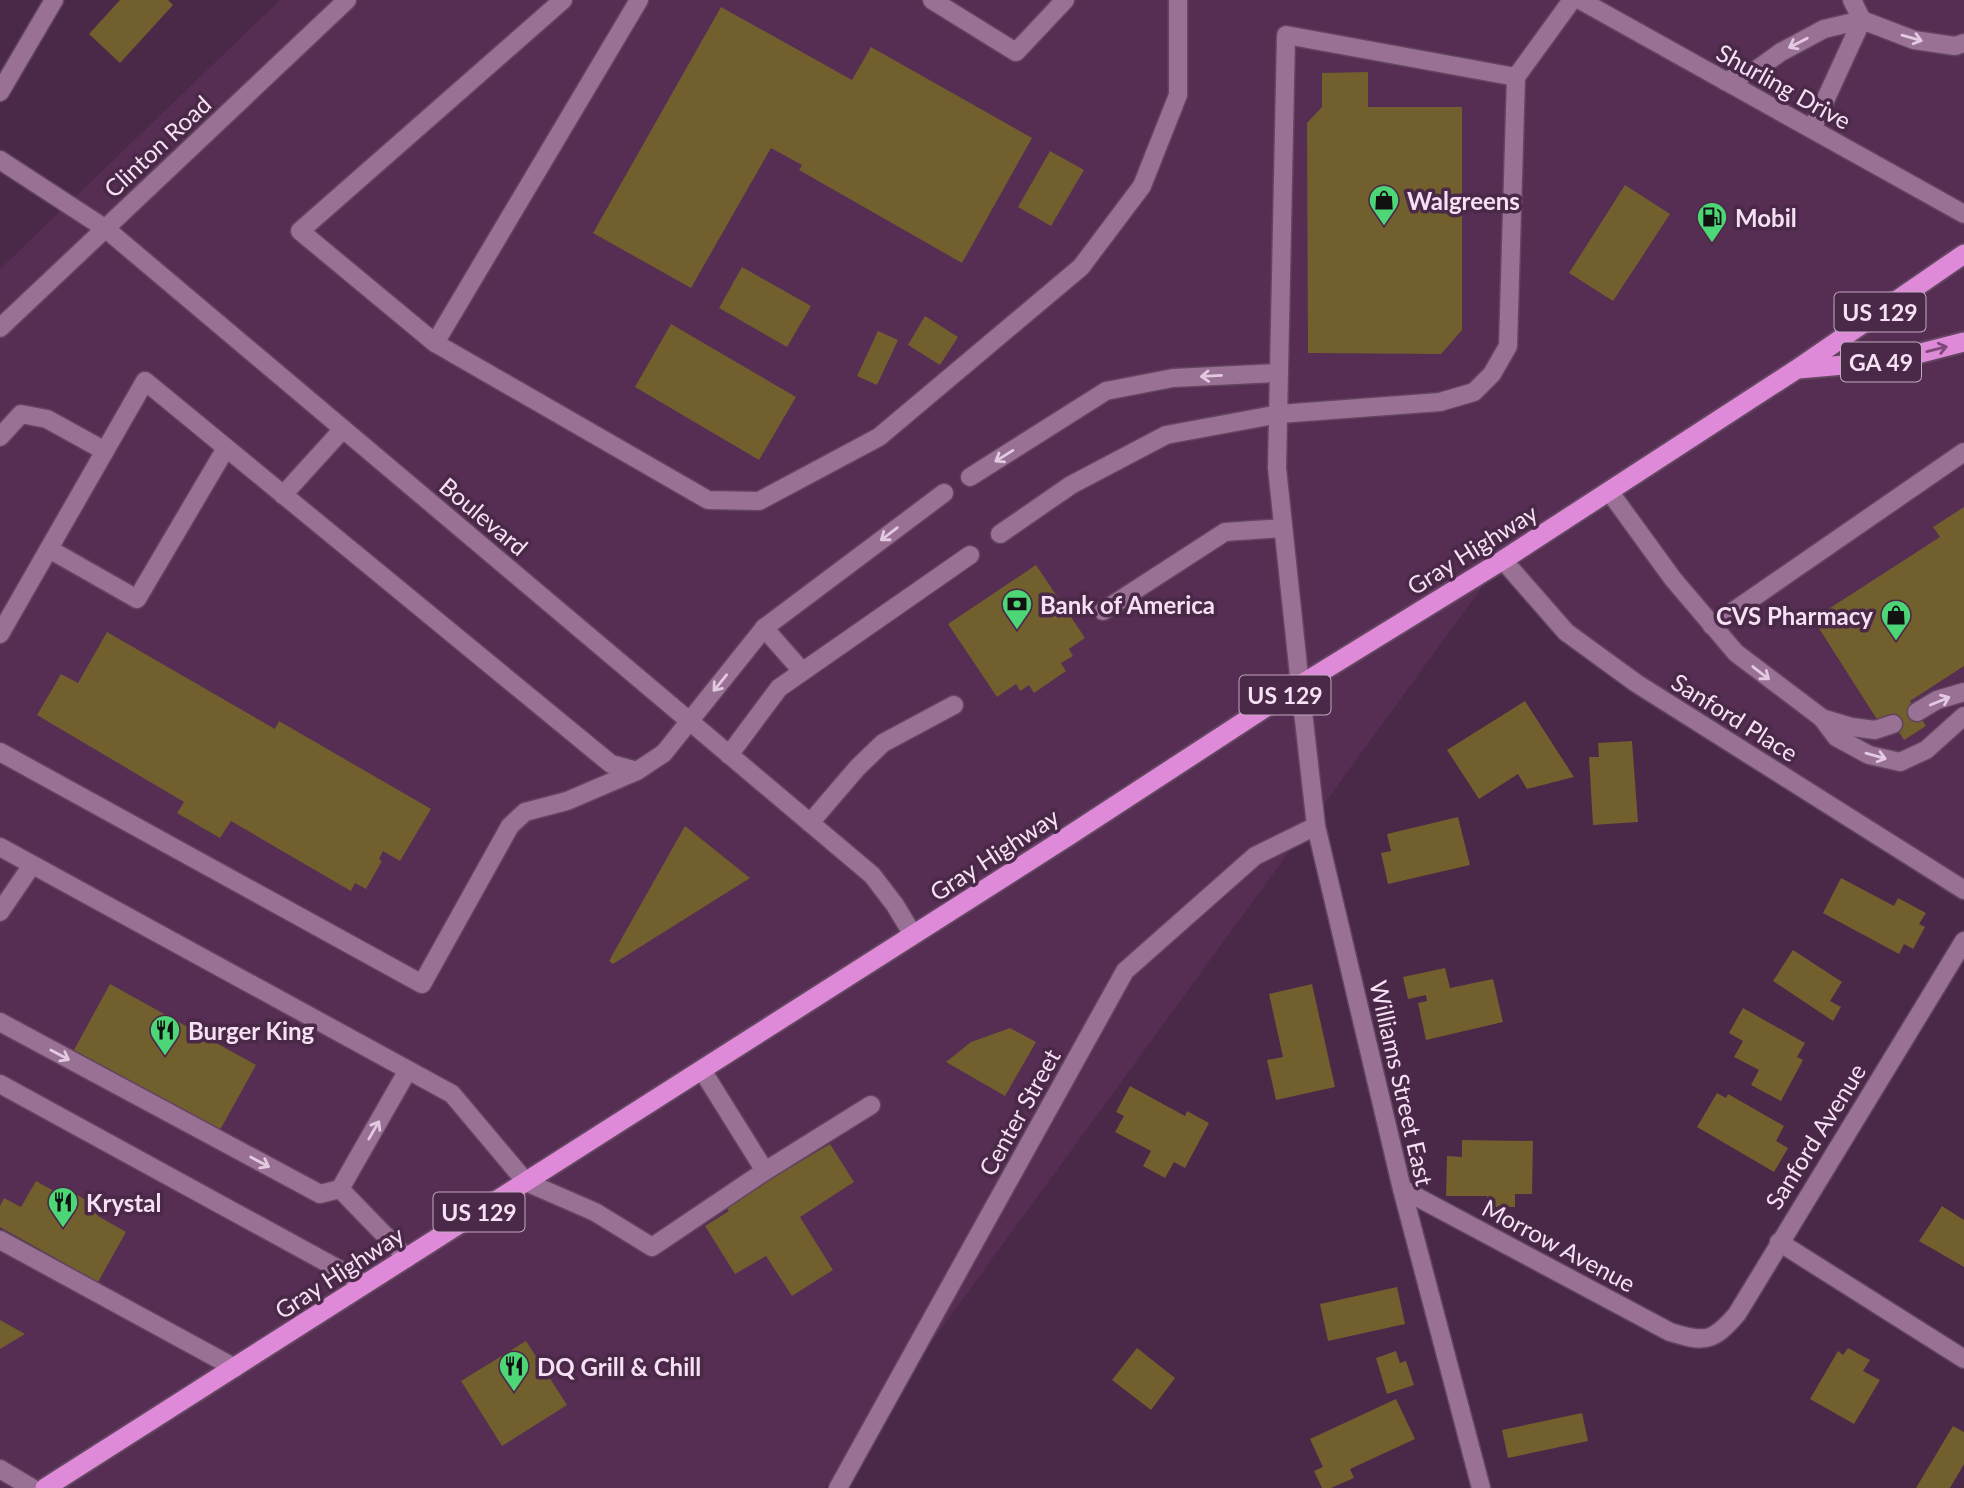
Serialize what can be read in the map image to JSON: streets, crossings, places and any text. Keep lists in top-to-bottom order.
{
  "streets": {
    "highway": ["US 129", "GA 49", "Gray Highway"],
    "street": [
      "Shurling Drive",
      "Clinton Road",
      "Boulevard",
      "Sanford Place",
      "Williams Street East",
      "Center Street",
      "Sanford Avenue",
      "Morrow Avenue"
    ]
  },
  "crossings": [
    ["Clinton Road", "Boulevard"],
    ["GA 49", "Gray Highway"],
    ["Boulevard", "Gray Highway"],
    ["Gray Highway", "Sanford Place"],
    ["Gray Highway", "Williams Street East"],
    ["Williams Street East", "Center Street"],
    ["Williams Street East", "Morrow Avenue"],
    ["Sanford Avenue", "Morrow Avenue"]
  ],
  "places": {
    "shop": ["Walgreens", "CVS Pharmacy"],
    "fuel station": ["Mobil"],
    "bank": ["Bank of America"],
    "restaurant": ["Burger King", "Krystal", "DQ Grill & Chill"]
  }
}
